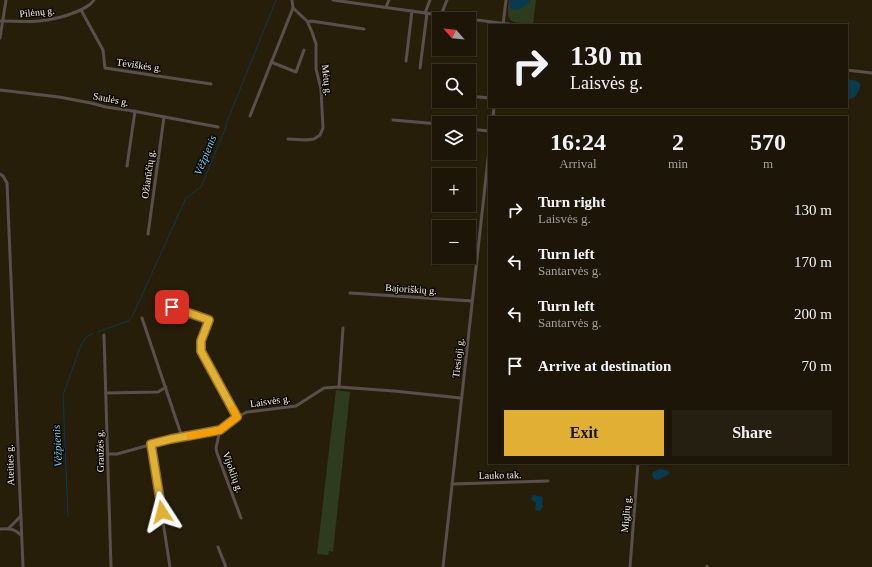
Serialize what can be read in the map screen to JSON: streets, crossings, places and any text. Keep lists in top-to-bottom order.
{
  "streets": {
    "street": [
      "Pilėnų g.",
      "Tėviškės g.",
      "Mėtų g.",
      "Saulės g.",
      "Ožiarūčių g.",
      "Bajoriškių g.",
      "Tiesioji g.",
      "Laisvės g.",
      "Graužės g.",
      "Ateities g.",
      "Vijoklių g.",
      "Lauko tak.",
      "Miglių g."
    ]
  },
  "crossings": [
    ["Pilėnų g.", "Tėviškės g."],
    ["Saulės g.", "Ožiarūčių g."],
    ["Bajoriškių g.", "Tiesioji g."],
    ["Tiesioji g.", "Laisvės g."],
    ["Tiesioji g.", "Lauko tak."],
    ["Laisvės g.", "Graužės g."],
    ["Laisvės g.", "Vijoklių g."]
  ],
  "water": ["Vėžpienis"],
  "north": "top left",
  "page": {
    "map_buttons": ["+", "−"],
    "turn": ["130 m", "Laisvės g."],
    "eta": [
      "16:24",
      "Arrival",
      "2",
      "min",
      "570",
      "m"
    ],
    "list": [
      {
        "name": "Turn right",
        "note": "Laisvės g.",
        "value": "130 m"
      },
      {
        "name": "Turn left",
        "note": "Santarvės g.",
        "value": "170 m"
      },
      {
        "name": "Turn left",
        "note": "Santarvės g.",
        "value": "200 m"
      },
      {
        "name": "Arrive at destination",
        "value": "70 m"
      }
    ],
    "buttons": ["Exit", "Share"]
  }
}
